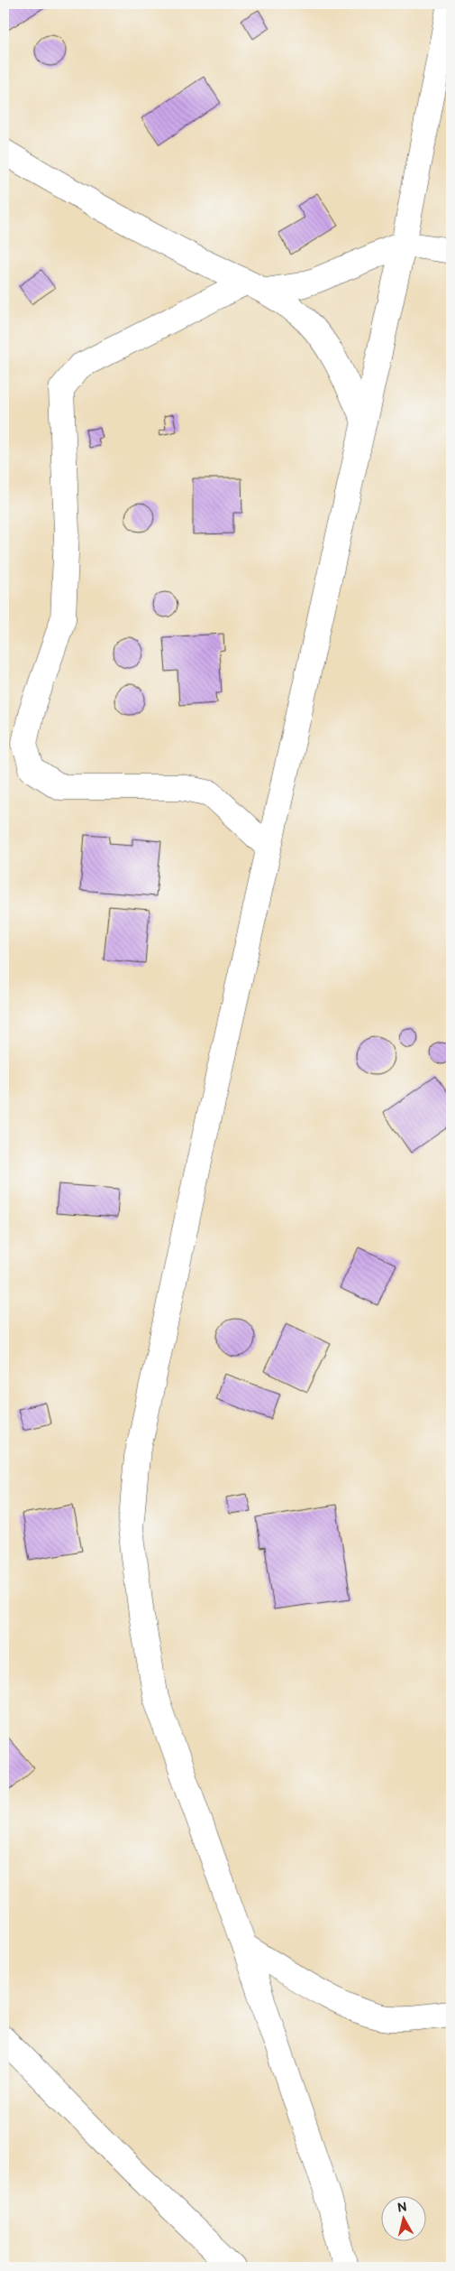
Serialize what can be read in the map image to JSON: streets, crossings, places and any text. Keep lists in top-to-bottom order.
{
  "north": "top"
}
